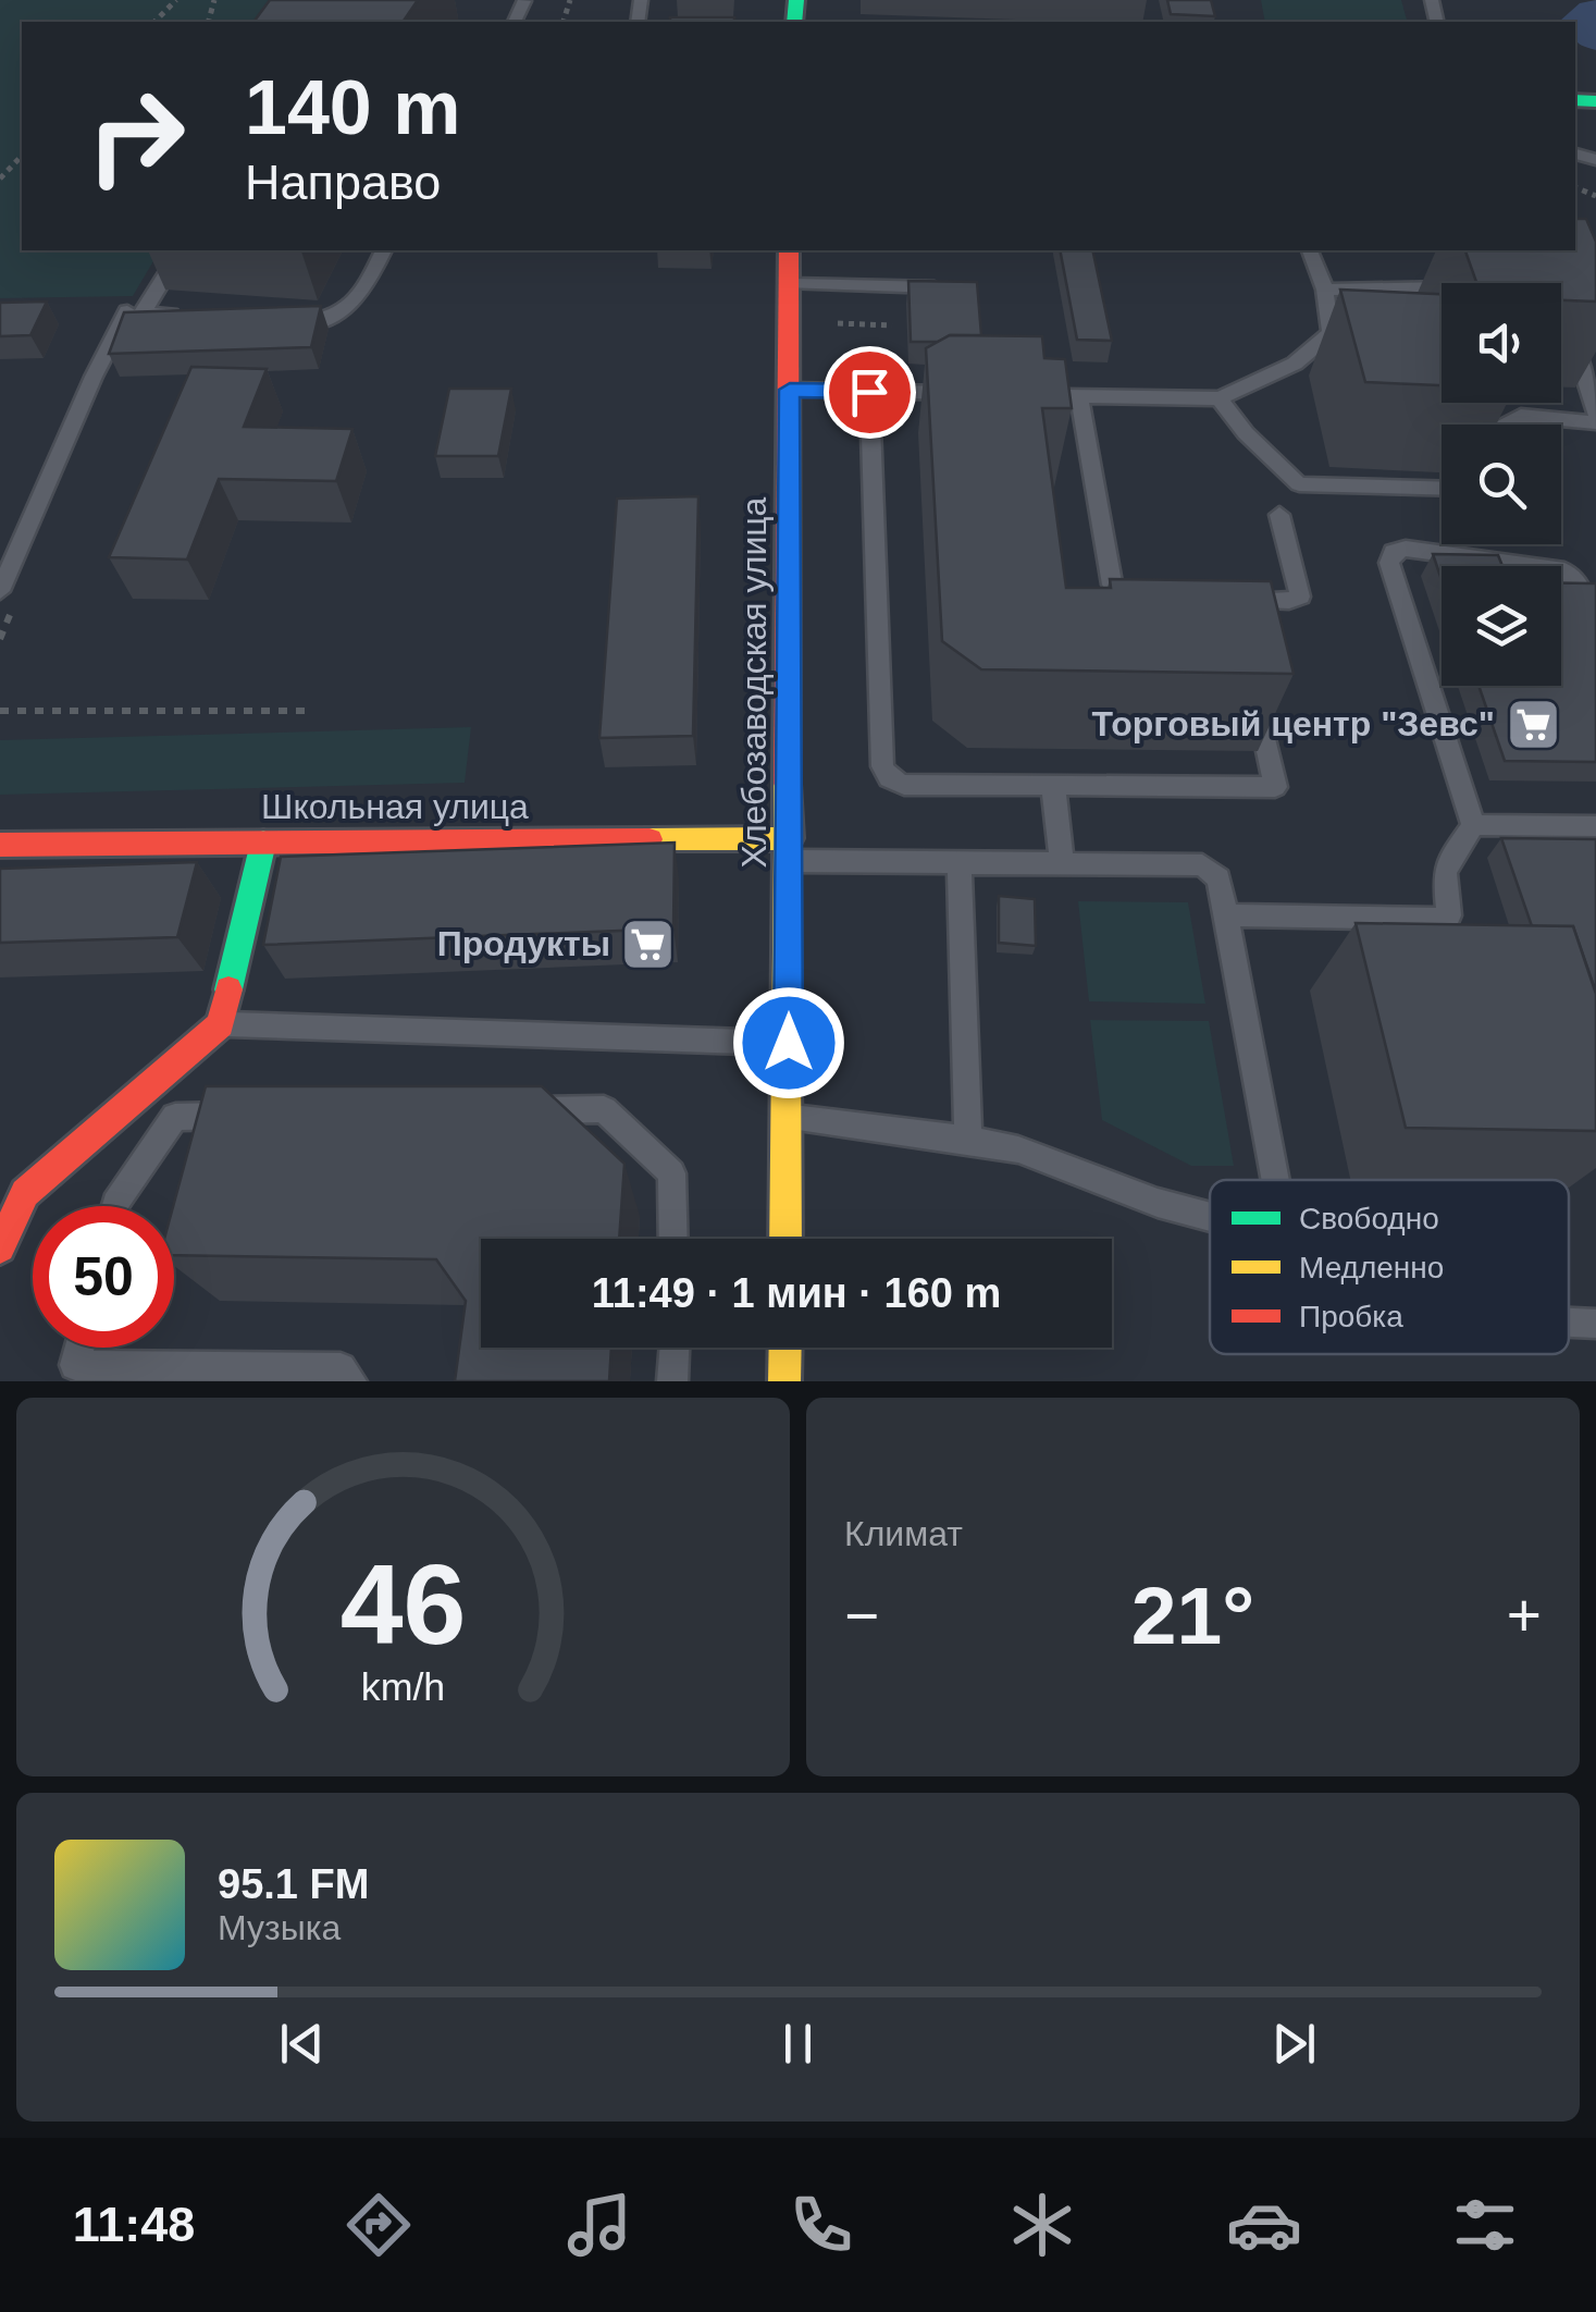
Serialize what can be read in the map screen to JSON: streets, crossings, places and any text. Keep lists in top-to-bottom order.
{
  "streets": {
    "main road": ["Хлебозаводская улица", "Школьная улица"]
  },
  "crossings": [
    ["Хлебозаводская улица", "Школьная улица"]
  ],
  "places": {
    "supermarket": ["Торговый центр \"Зевс\"", "Продукты"]
  },
  "legend": ["Свободно", "Медленно", "Пробка"],
  "page": {
    "turn": ["140 m", "Направо"],
    "limit": "50",
    "trip": "11:49 · 1 мин · 160 m",
    "tile": "Климат",
    "heat": ["−", "21°", "+"],
    "song": ["95.1 FM", "Музыка"],
    "tabs": "11:48",
    "gauge": ["46", "km/h"]
  }
}
